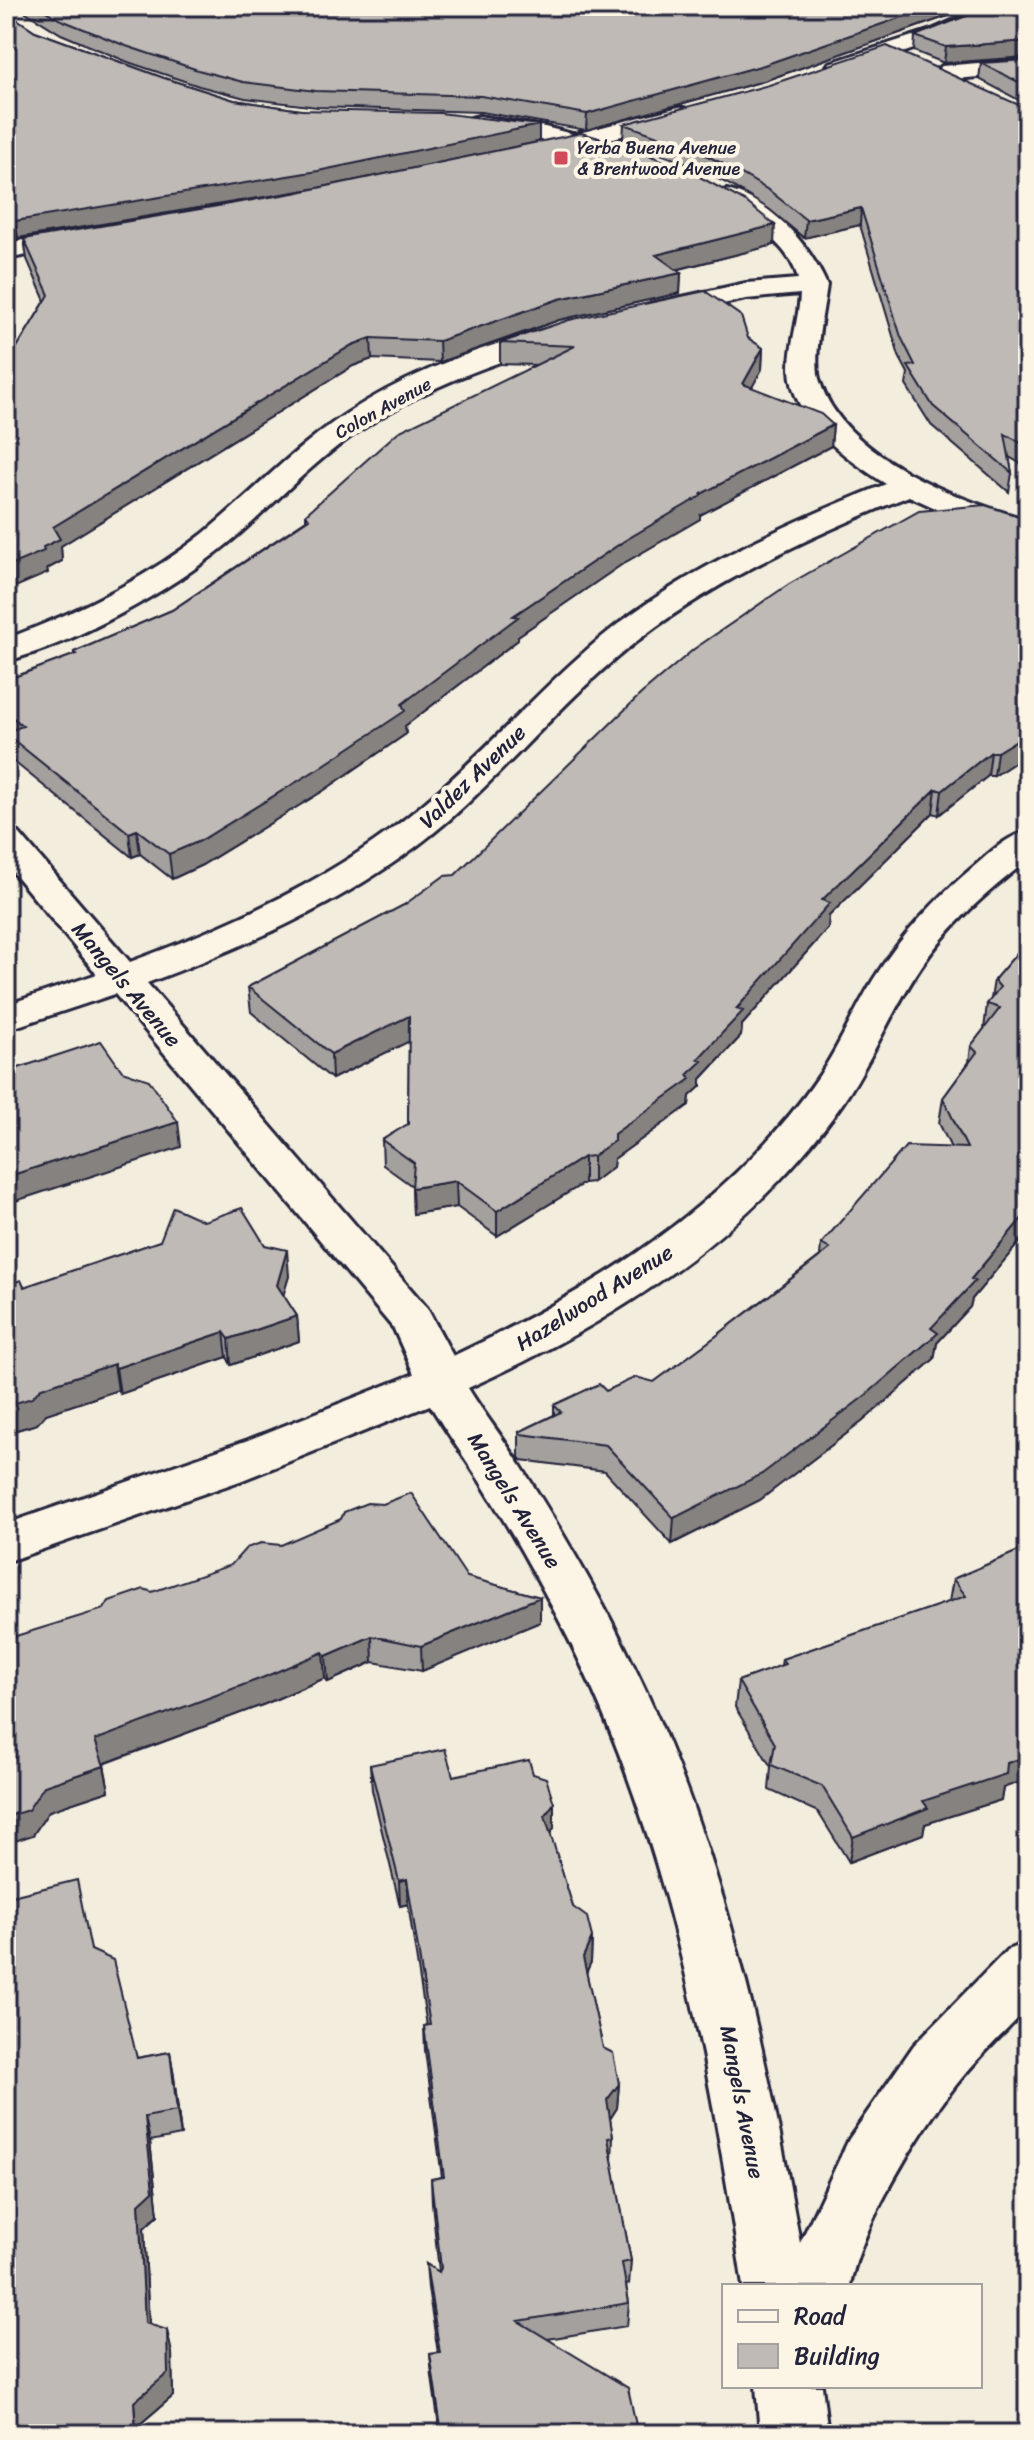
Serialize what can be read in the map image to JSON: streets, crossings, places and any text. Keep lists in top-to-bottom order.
{
  "streets": {
    "street": [
      "Colon Avenue",
      "Valdez Avenue",
      "Mangels Avenue",
      "Hazelwood Avenue"
    ]
  },
  "crossings": [
    ["Valdez Avenue", "Mangels Avenue"],
    ["Mangels Avenue", "Hazelwood Avenue"]
  ],
  "places": {
    "transit": ["Yerba Buena Avenue & Brentwood Avenue"]
  },
  "legend": ["Road", "Building"]
}
